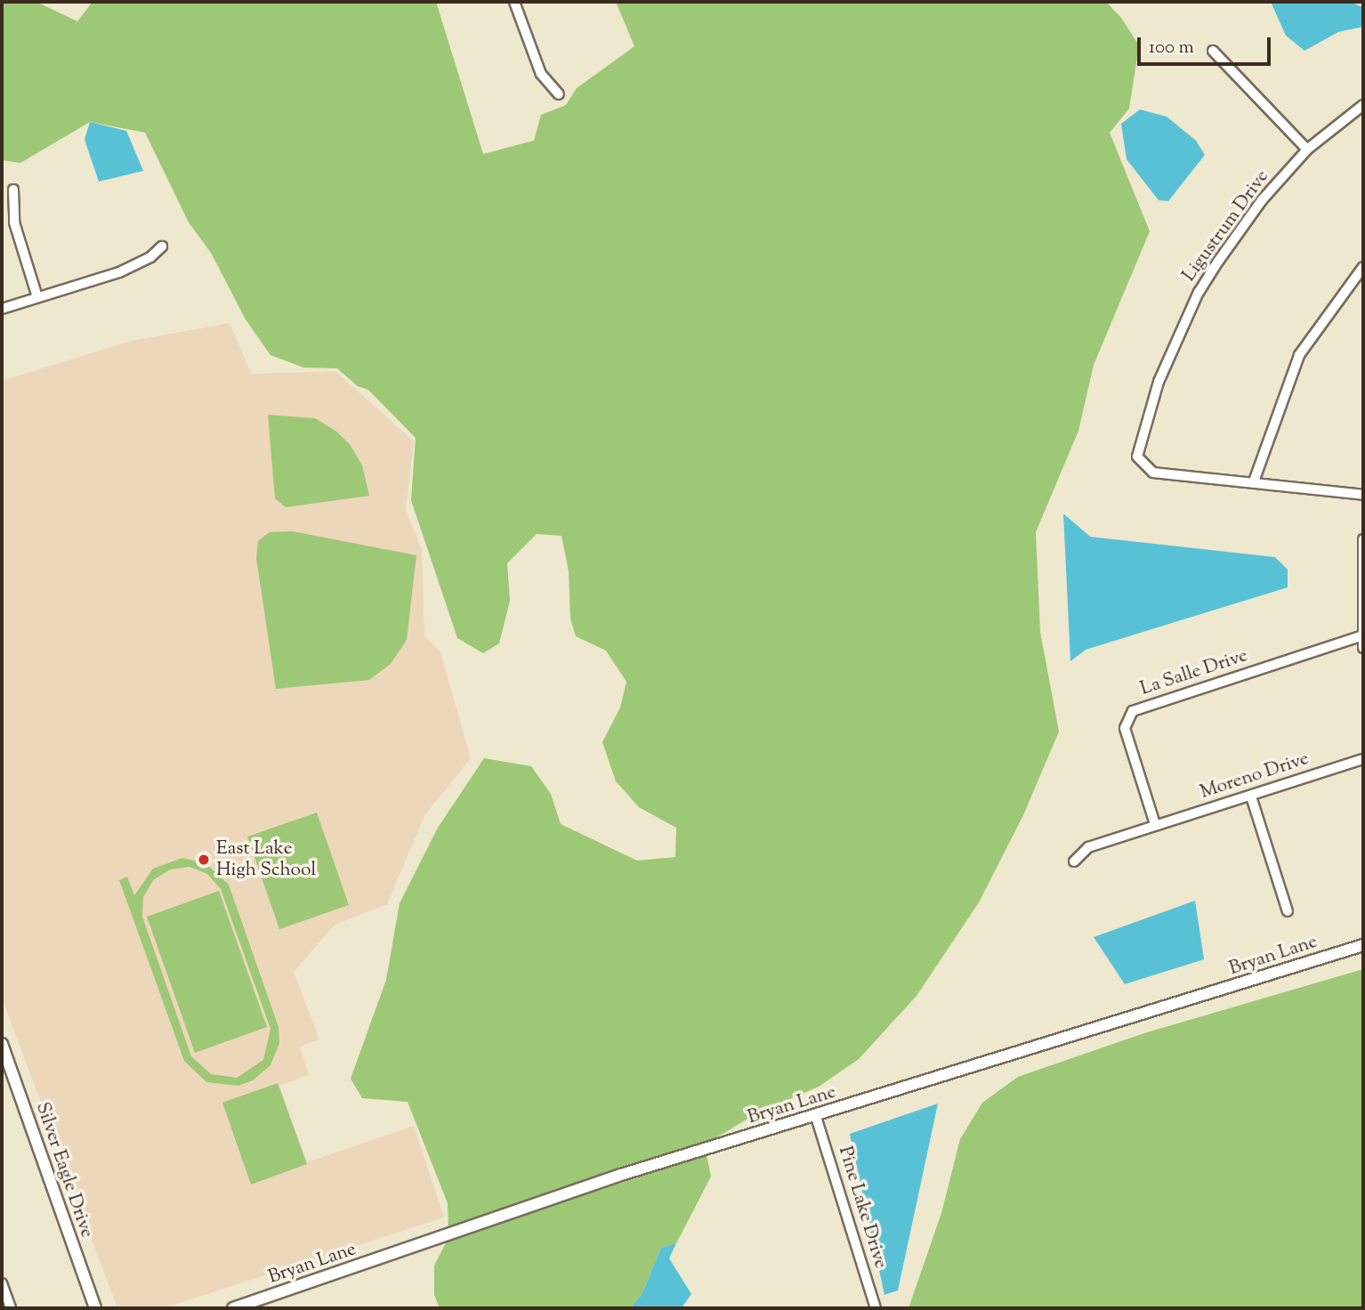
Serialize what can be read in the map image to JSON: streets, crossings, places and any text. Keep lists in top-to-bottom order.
{
  "streets": {
    "street": [
      "Ligustrum Drive",
      "La Salle Drive",
      "Moreno Drive",
      "Bryan Lane",
      "Silver Eagle Drive",
      "Pine Lake Drive"
    ]
  },
  "crossings": [
    ["La Salle Drive", "Moreno Drive"],
    ["Bryan Lane", "Pine Lake Drive"]
  ],
  "places": ["East Lake High School"],
  "scale_bar": "100 m"
}
